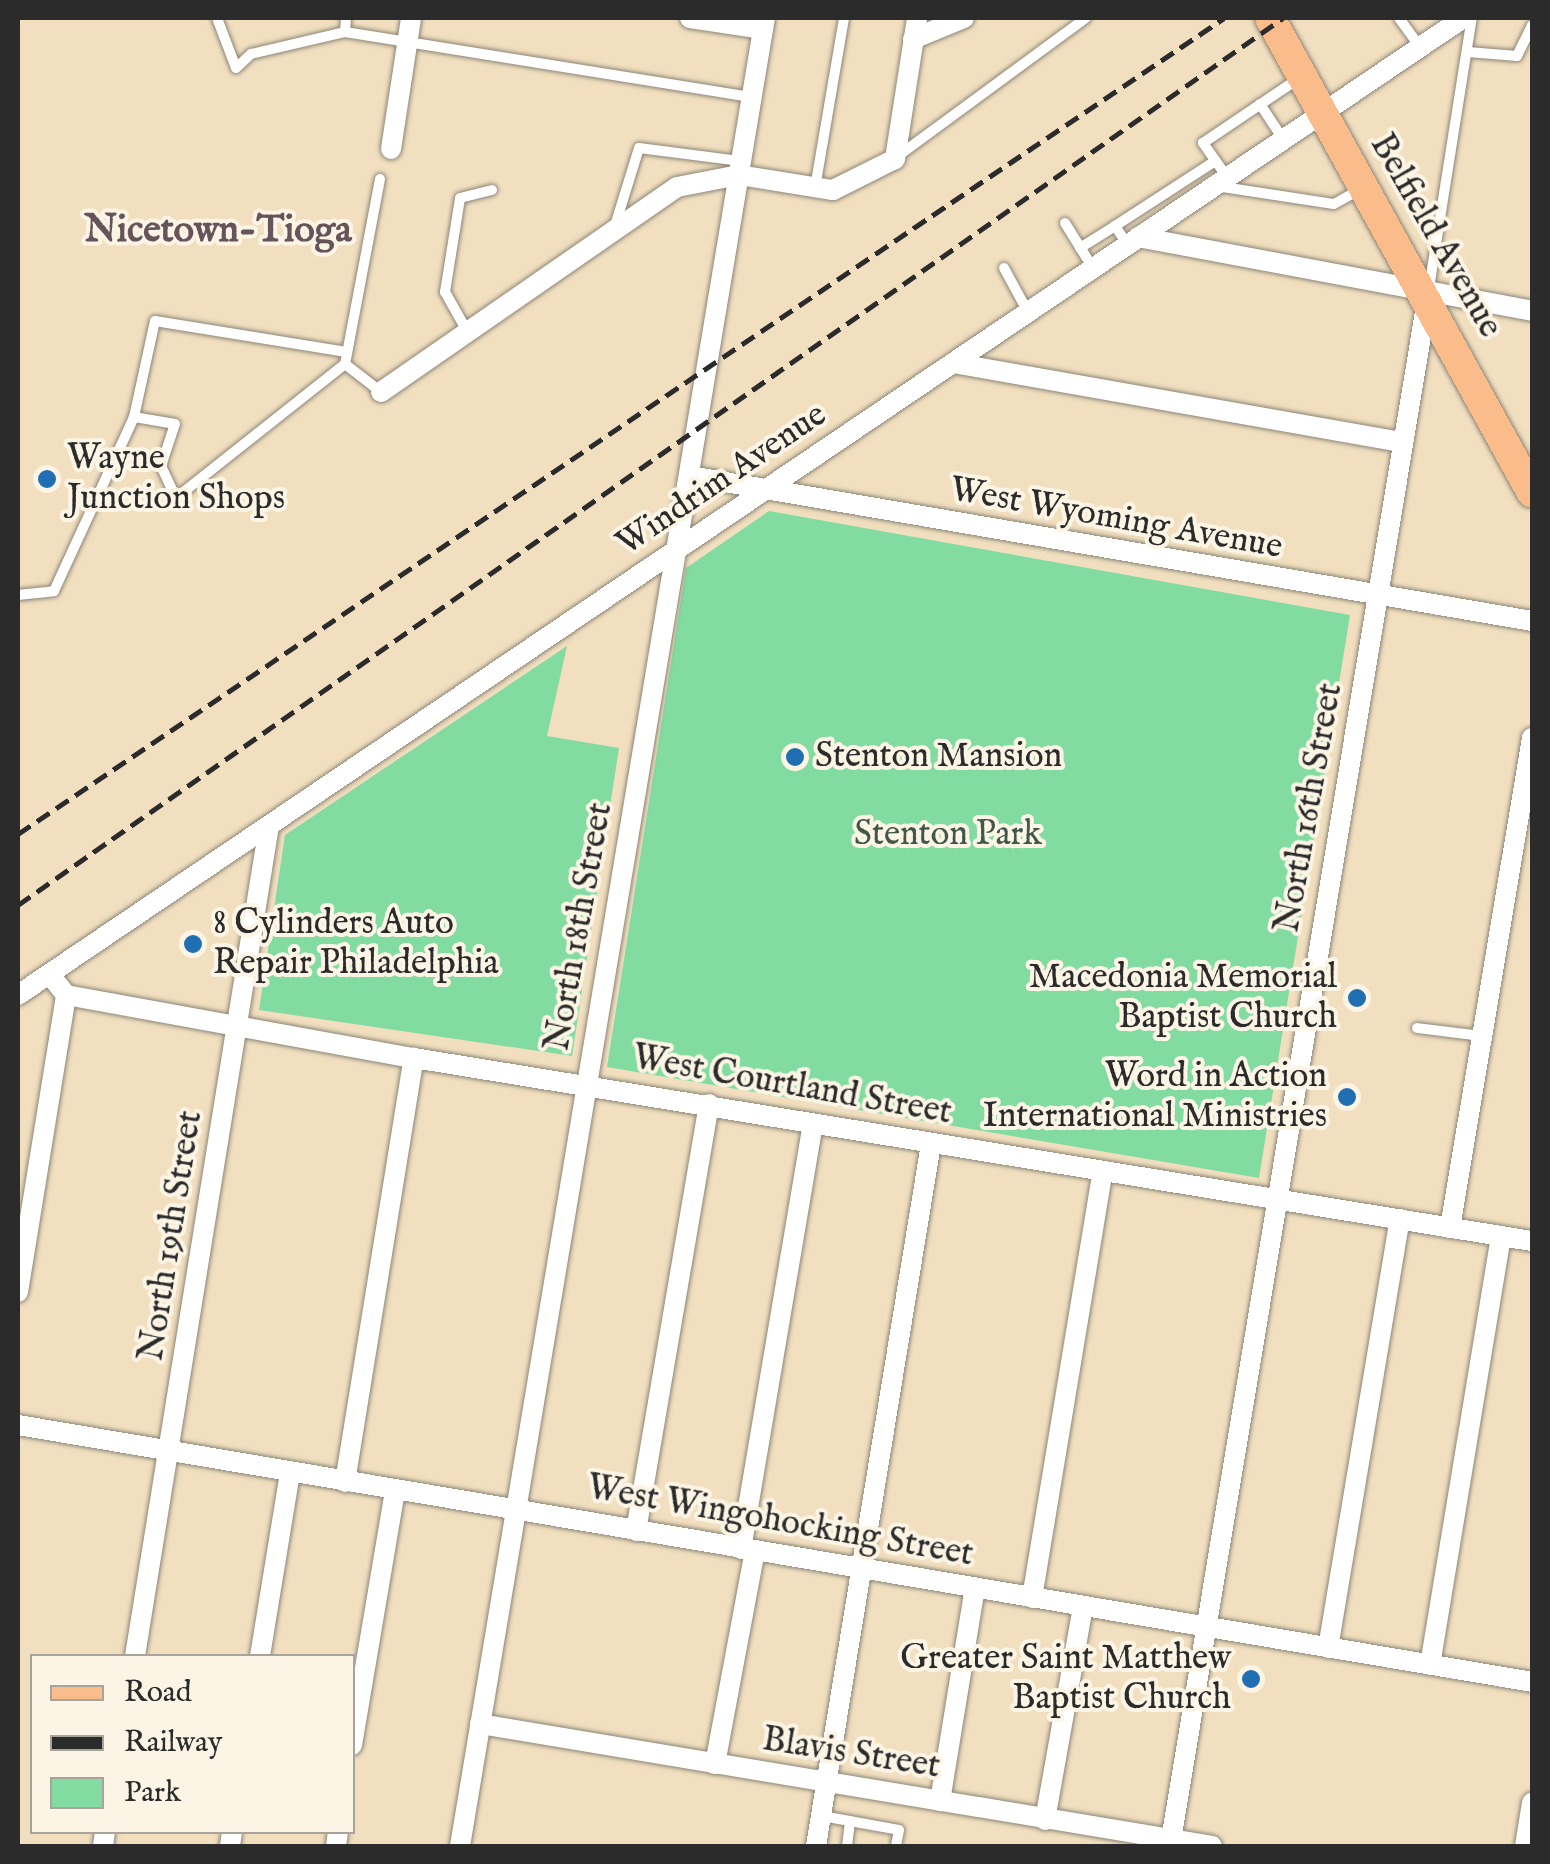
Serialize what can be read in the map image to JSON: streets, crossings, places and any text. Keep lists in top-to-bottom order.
{
  "streets": {
    "main road": ["Belfield Avenue"],
    "street": [
      "Windrim Avenue",
      "West Wyoming Avenue",
      "North 16th Street",
      "North 18th Street",
      "West Courtland Street",
      "North 19th Street",
      "West Wingohocking Street",
      "Blavis Street"
    ]
  },
  "crossings": [
    ["Belfield Avenue", "Windrim Avenue"],
    ["Belfield Avenue", "North 16th Street"],
    ["Windrim Avenue", "West Wyoming Avenue"],
    ["Windrim Avenue", "North 18th Street"],
    ["Windrim Avenue", "North 19th Street"],
    ["West Wyoming Avenue", "North 16th Street"],
    ["West Wyoming Avenue", "North 18th Street"],
    ["North 16th Street", "West Courtland Street"],
    ["North 16th Street", "West Wingohocking Street"],
    ["North 16th Street", "Blavis Street"],
    ["North 18th Street", "West Courtland Street"],
    ["North 18th Street", "West Wingohocking Street"],
    ["North 18th Street", "Blavis Street"],
    ["West Courtland Street", "North 19th Street"],
    ["North 19th Street", "West Wingohocking Street"]
  ],
  "districts": ["Nicetown-Tioga"],
  "parks": ["Stenton Park"],
  "places": [
    "Wayne Junction Shops",
    "Stenton Mansion",
    "8 Cylinders Auto Repair Philadelphia",
    "Macedonia Memorial Baptist Church",
    "Word in Action International Ministries",
    "Greater Saint Matthew Baptist Church"
  ],
  "legend": ["Road", "Railway", "Park"]
}
